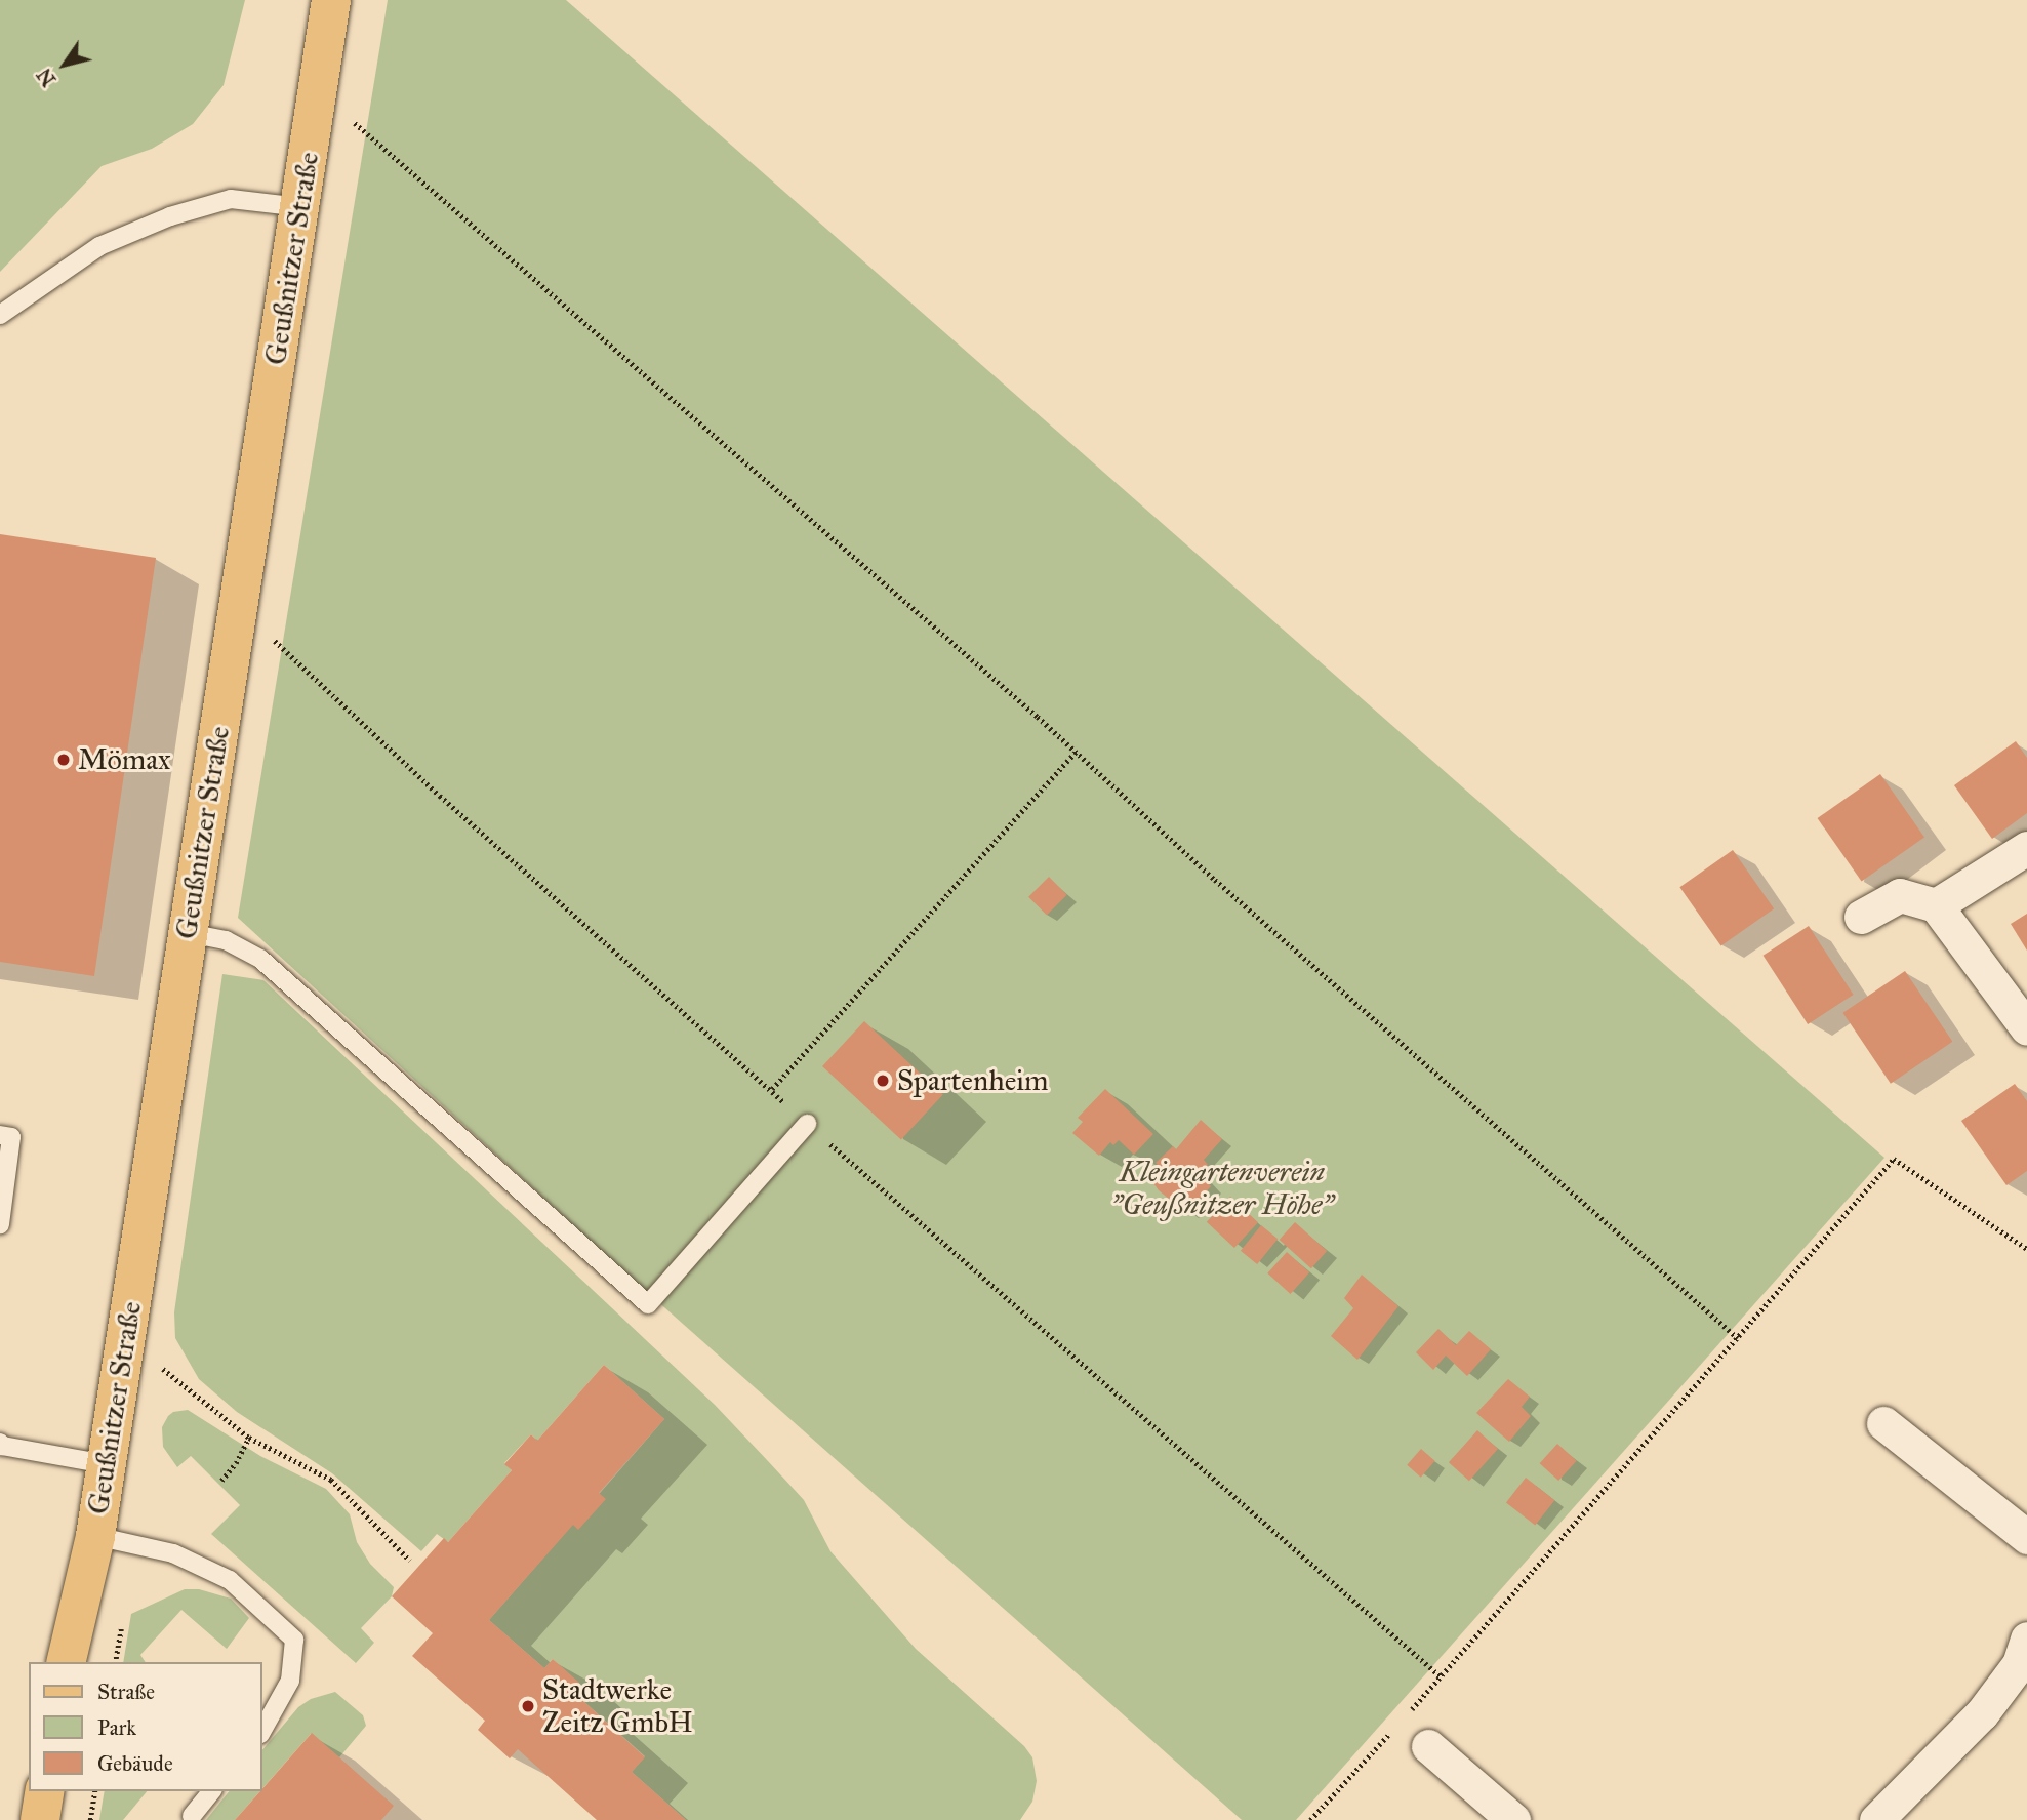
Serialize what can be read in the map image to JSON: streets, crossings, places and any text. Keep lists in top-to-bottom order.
{
  "streets": {
    "main road": ["Geußnitzer Straße"]
  },
  "parks": ["Kleingartenverein \"Geußnitzer Höhe\""],
  "places": ["Mömax", "Spartenheim", "Stadtwerke Zeitz GmbH"],
  "legend": ["Straße", "Park", "Gebäude"],
  "north": "bottom left"
}
